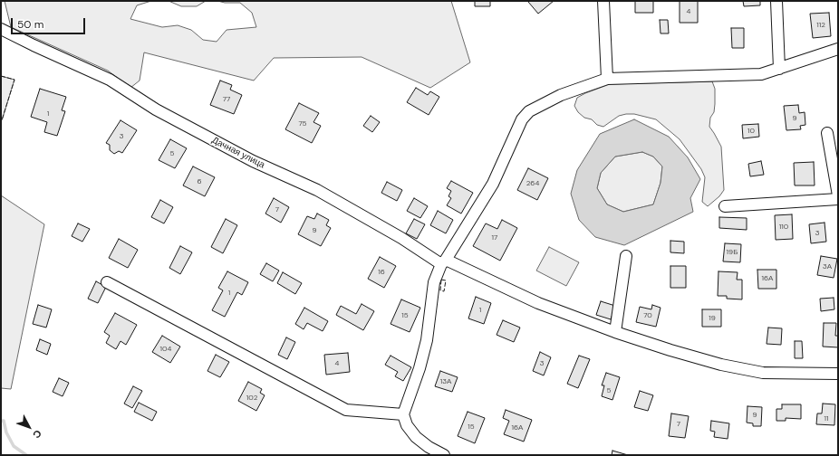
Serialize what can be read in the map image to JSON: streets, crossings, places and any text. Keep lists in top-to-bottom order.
{
  "streets": {
    "street": ["Дачная улица"]
  },
  "house_numbers": [
    "4",
    "112",
    "77",
    "1",
    "9",
    "75",
    "10",
    "3",
    "5",
    "6",
    "264",
    "7",
    "110",
    "9",
    "3",
    "17",
    "19Б",
    "3А",
    "16",
    "16А",
    "1",
    "1",
    "15",
    "70",
    "19",
    "104",
    "4",
    "3",
    "13А",
    "5",
    "102",
    "9",
    "11",
    "7",
    "15",
    "16А"
  ],
  "scale_bar": "50 m",
  "north": "bottom right"
}
